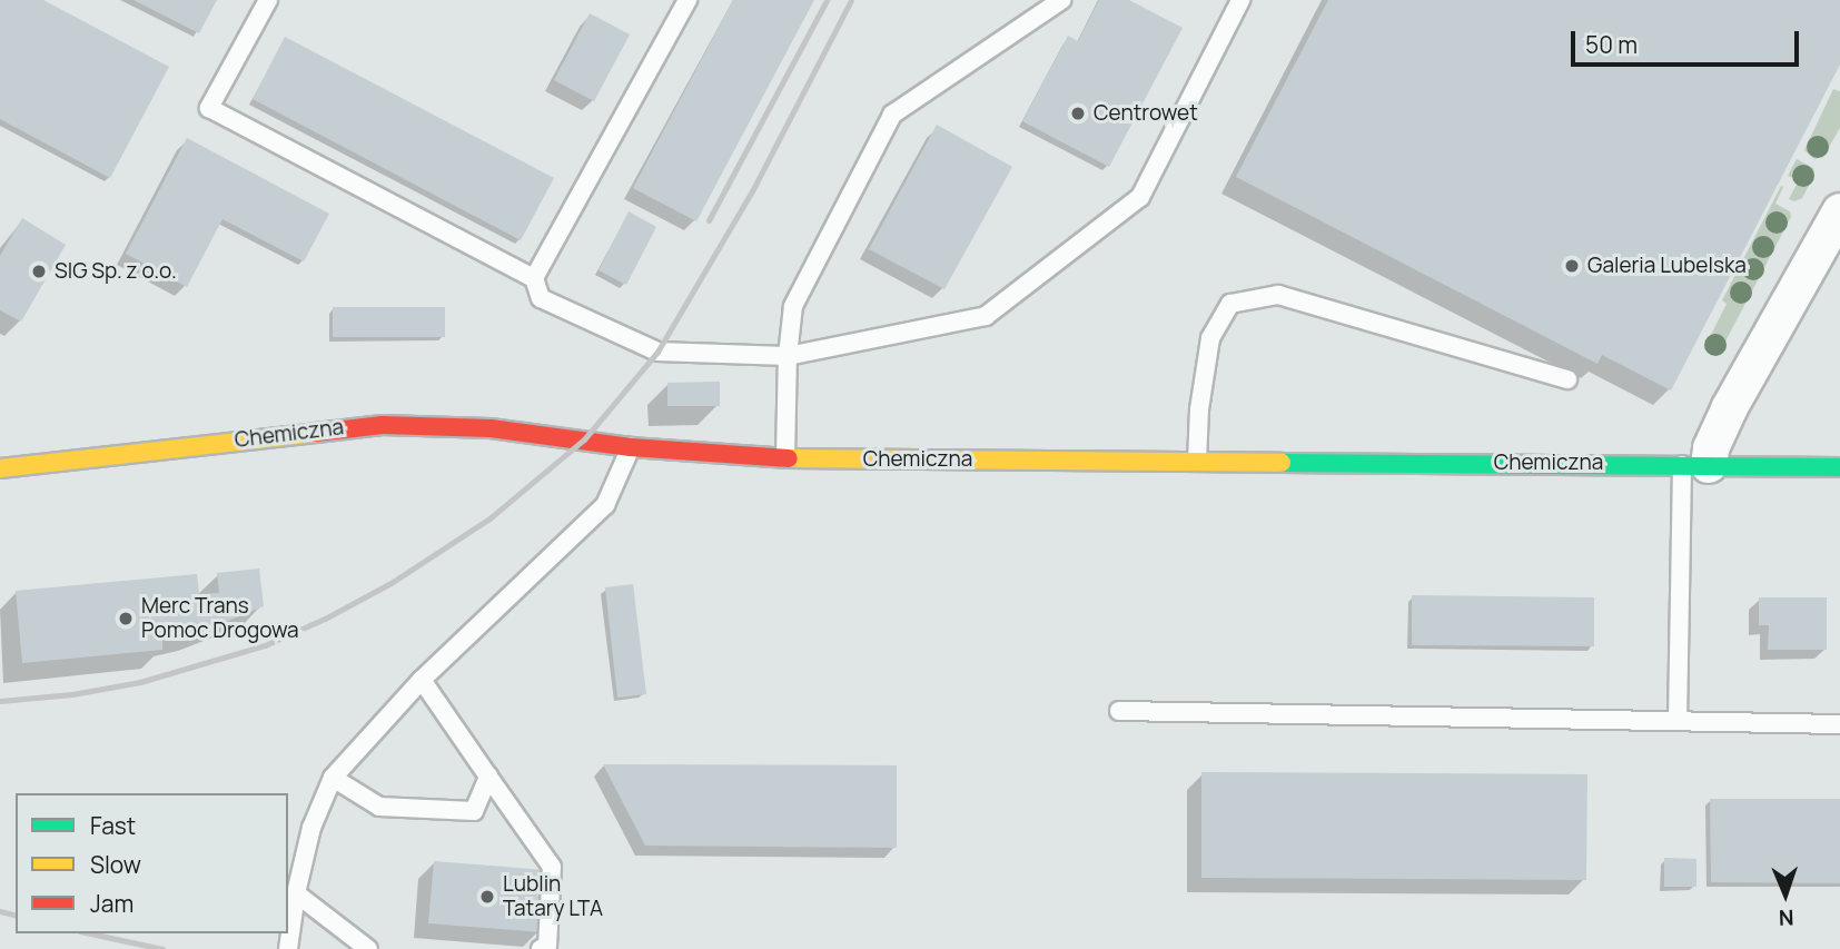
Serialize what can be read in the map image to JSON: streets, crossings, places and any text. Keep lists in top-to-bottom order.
{
  "streets": {
    "street": ["Chemiczna"]
  },
  "places": [
    "Centrowet",
    "Galeria Lubelska",
    "SIG Sp. z o.o.",
    "Merc Trans Pomoc Drogowa",
    "Lublin Tatary LTA"
  ],
  "legend": ["Fast", "Slow", "Jam"],
  "scale_bar": "50 m",
  "north": "bottom"
}
